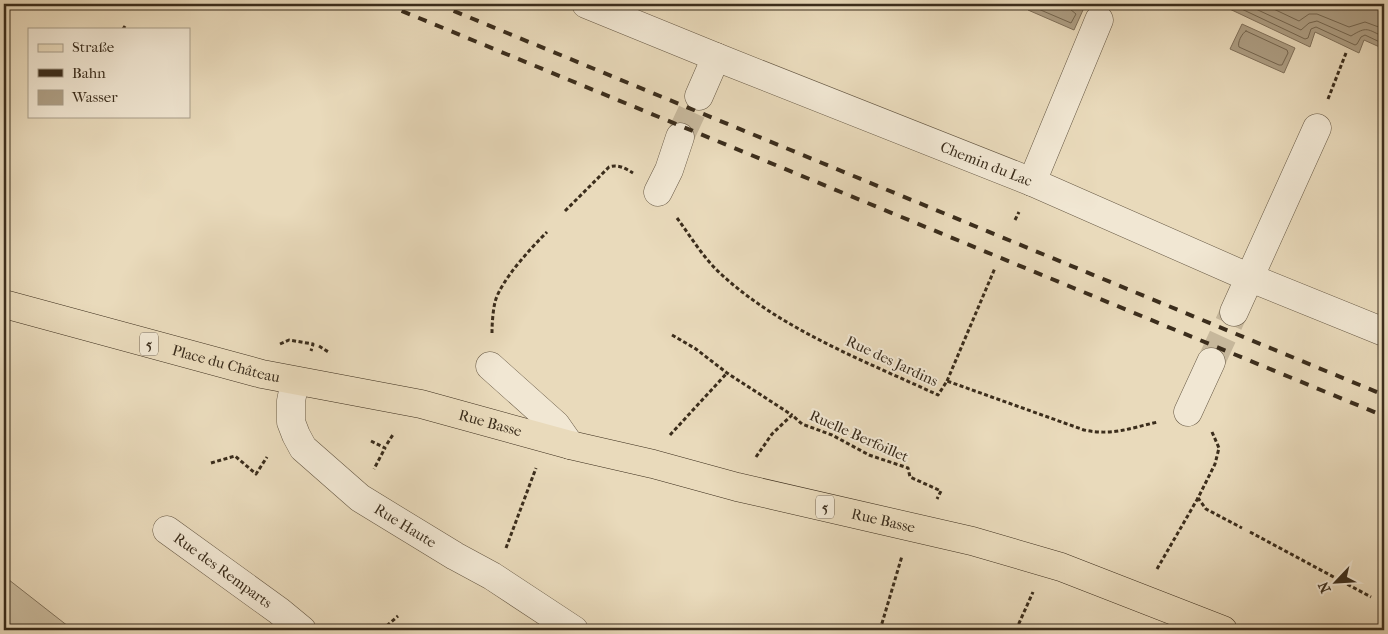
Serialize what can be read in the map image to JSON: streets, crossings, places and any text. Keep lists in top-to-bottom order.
{
  "streets": {
    "main road": ["5", "Place du Château", "Rue Basse"],
    "street": ["Chemin du Lac", "Rue Haute", "Rue des Remparts"],
    "path": ["Rue des Jardins", "Ruelle Berfoillet"]
  },
  "crossings": [
    ["Place du Château", "Rue Basse"],
    ["Place du Château", "Rue Haute"]
  ],
  "legend": ["Straße", "Bahn", "Wasser"],
  "north": "bottom left"
}
